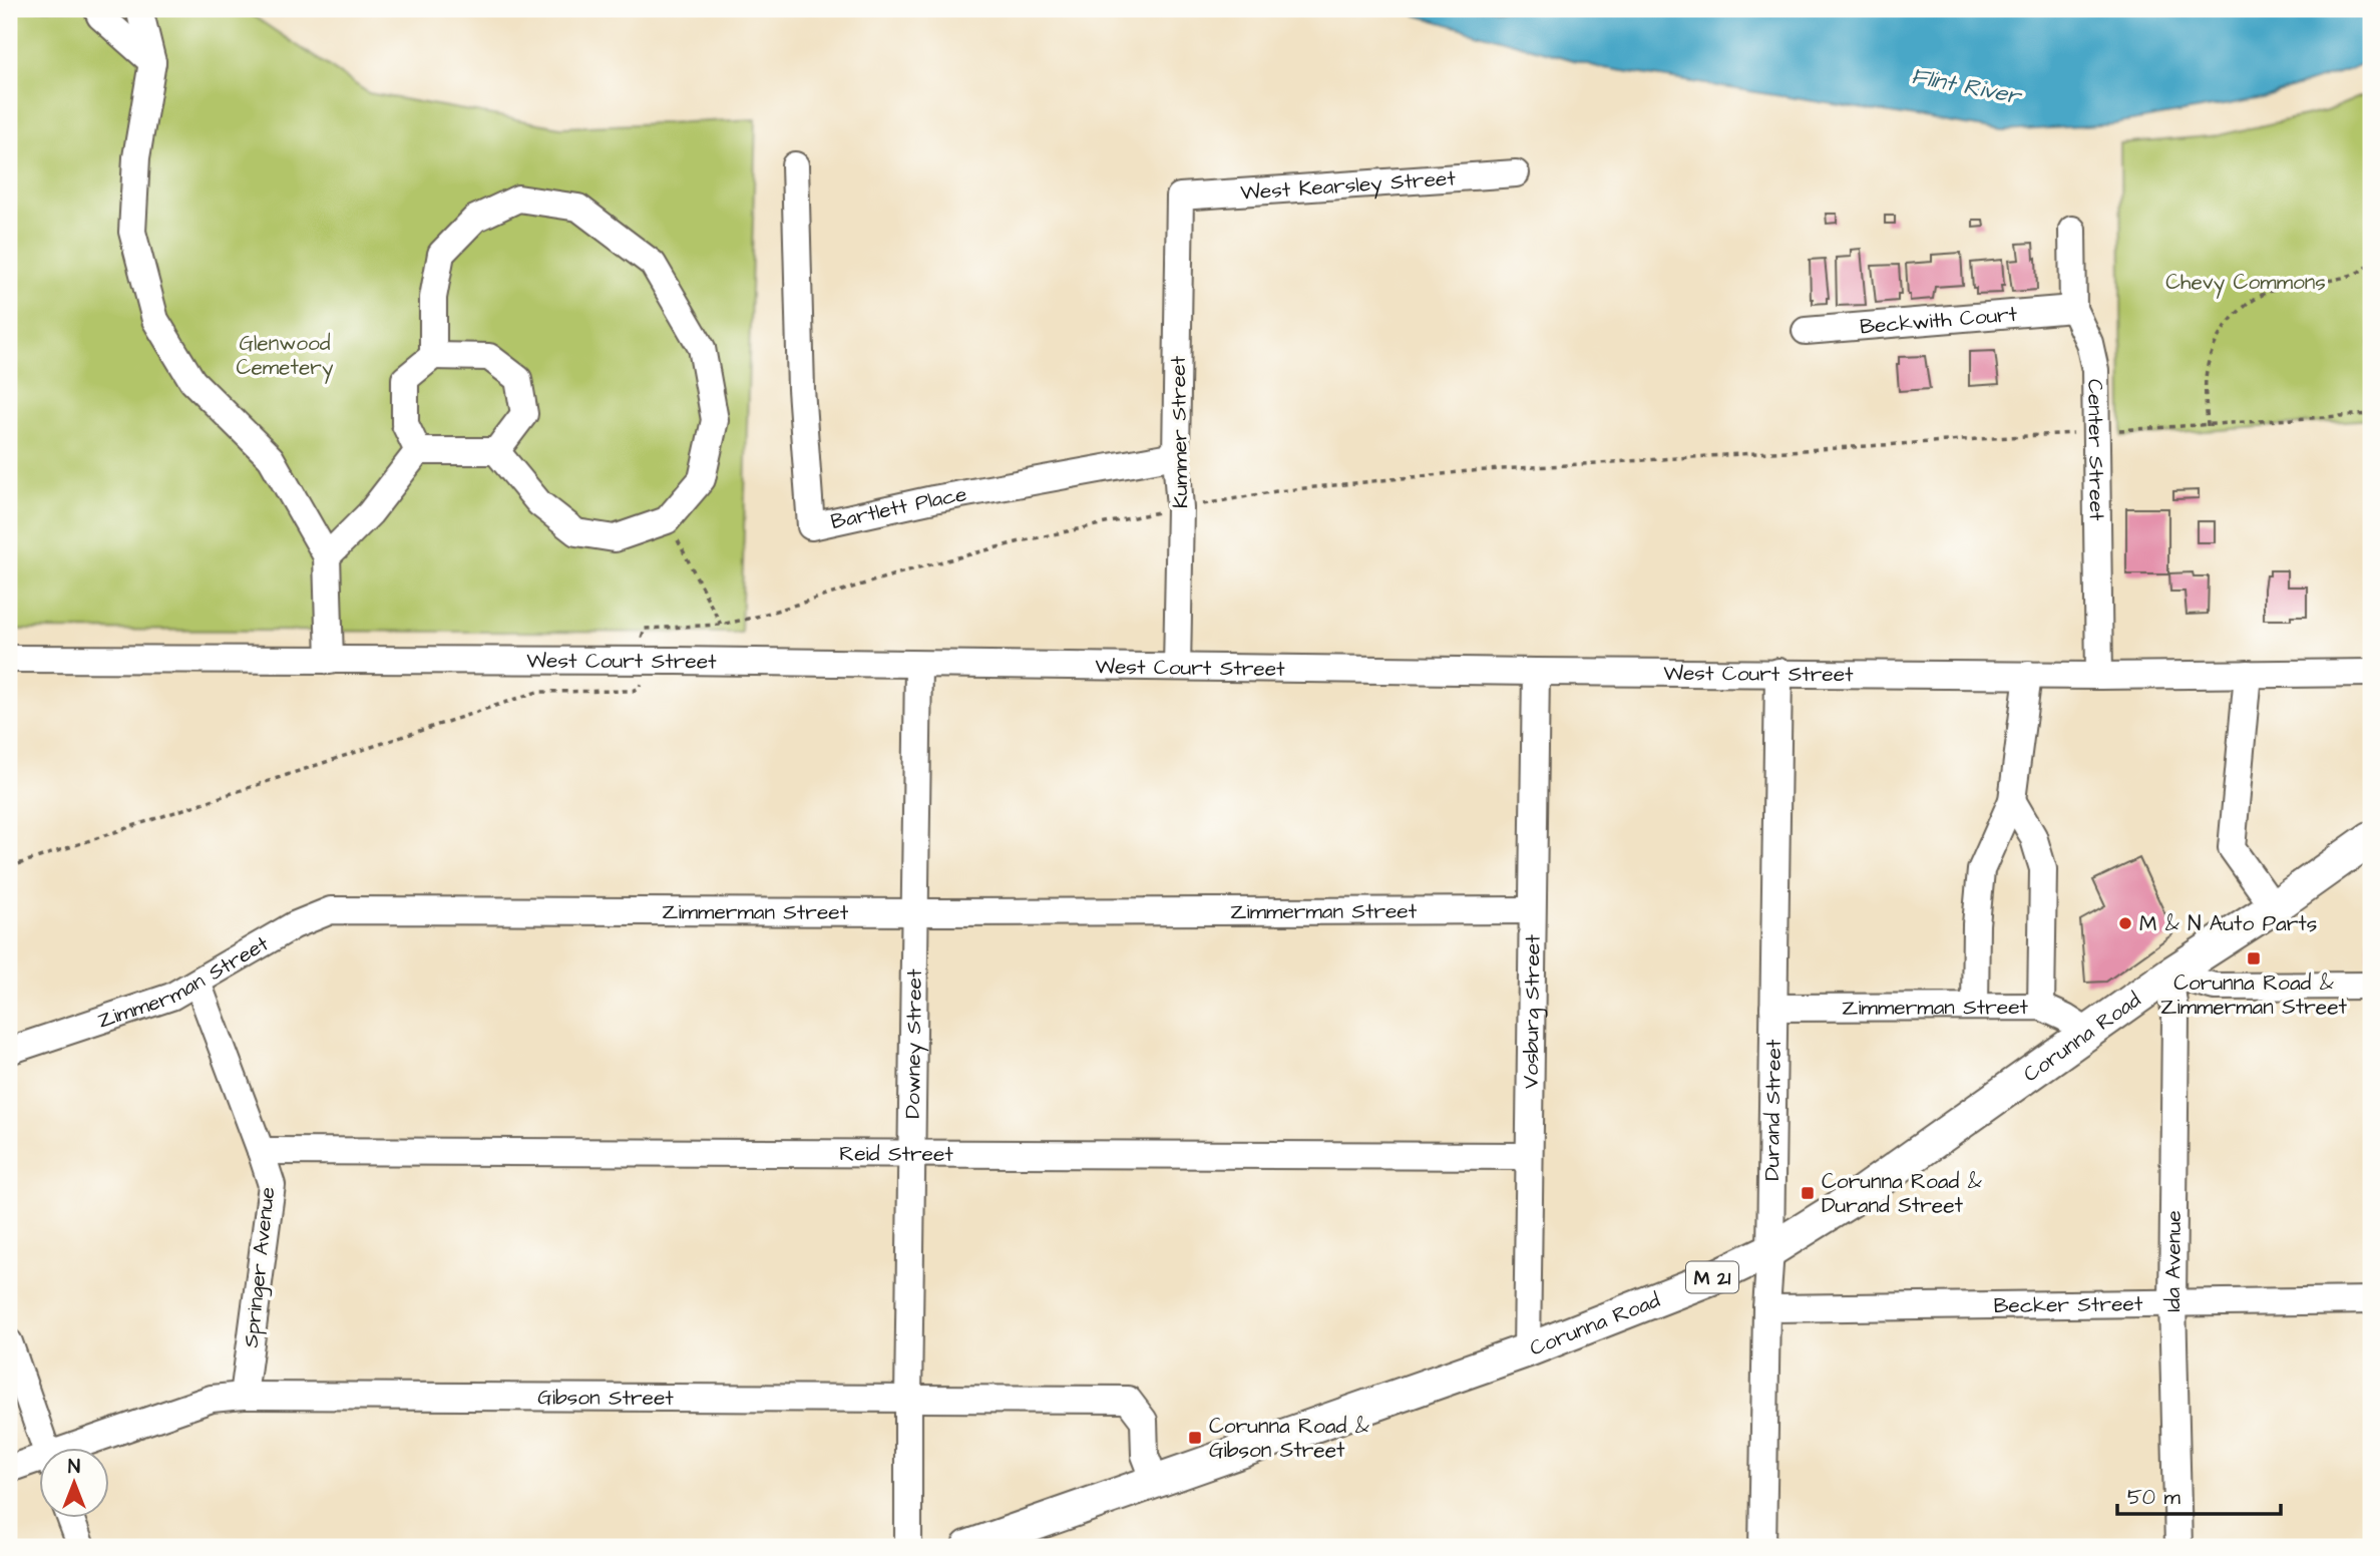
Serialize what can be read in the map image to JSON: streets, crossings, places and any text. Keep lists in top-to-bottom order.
{
  "streets": {
    "main road": ["Corunna Road", "M 21"],
    "street": [
      "West Kearsley Street",
      "Beckwith Court",
      "Kummer Street",
      "Center Street",
      "Bartlett Place",
      "West Court Street",
      "Zimmerman Street",
      "Vosburg Street",
      "Downey Street",
      "Durand Street",
      "Reid Street",
      "Ida Avenue",
      "Springer Avenue",
      "Becker Street",
      "Gibson Street"
    ]
  },
  "crossings": [
    ["West Kearsley Street", "Kummer Street"],
    ["Beckwith Court", "Center Street"],
    ["Kummer Street", "Bartlett Place"],
    ["Kummer Street", "West Court Street"],
    ["Center Street", "West Court Street"],
    ["West Court Street", "Vosburg Street"],
    ["West Court Street", "Downey Street"],
    ["West Court Street", "Durand Street"],
    ["Zimmerman Street", "Vosburg Street"],
    ["Zimmerman Street", "Corunna Road"],
    ["Zimmerman Street", "Downey Street"],
    ["Zimmerman Street", "Durand Street"],
    ["Zimmerman Street", "Springer Avenue"],
    ["Vosburg Street", "Corunna Road"],
    ["Vosburg Street", "Reid Street"],
    ["Corunna Road", "Durand Street"],
    ["Corunna Road", "Ida Avenue"],
    ["Corunna Road", "Gibson Street"],
    ["Downey Street", "Reid Street"],
    ["Downey Street", "Gibson Street"],
    ["Durand Street", "Becker Street"],
    ["Reid Street", "Springer Avenue"],
    ["Ida Avenue", "Becker Street"],
    ["Springer Avenue", "Gibson Street"]
  ],
  "water": ["Flint River"],
  "parks": ["Chevy Commons", "Glenwood Cemetery"],
  "places": {
    "other": ["M & N Auto Parts"],
    "transit": ["Corunna Road & Zimmerman Street", "Corunna Road & Durand Street", "Corunna Road & Gibson Street"]
  },
  "scale_bar": "50 m",
  "north": "top"
}
